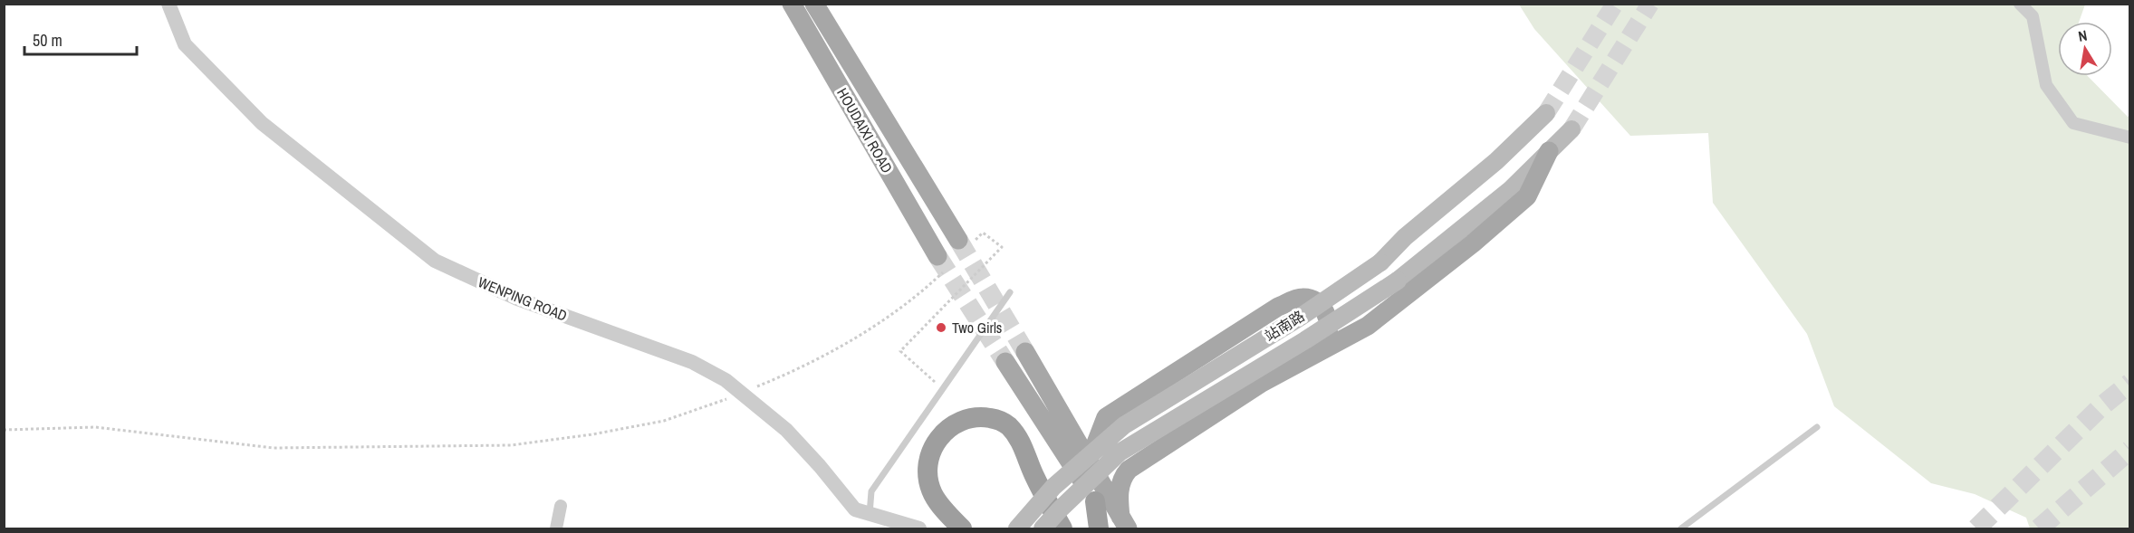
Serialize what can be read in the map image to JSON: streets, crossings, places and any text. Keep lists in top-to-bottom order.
{
  "streets": {
    "main road": ["HOUDAIXI ROAD", "站南路"],
    "street": ["WENPING ROAD"]
  },
  "places": ["Two Girls"],
  "scale_bar": "50 m",
  "north": "top"
}
